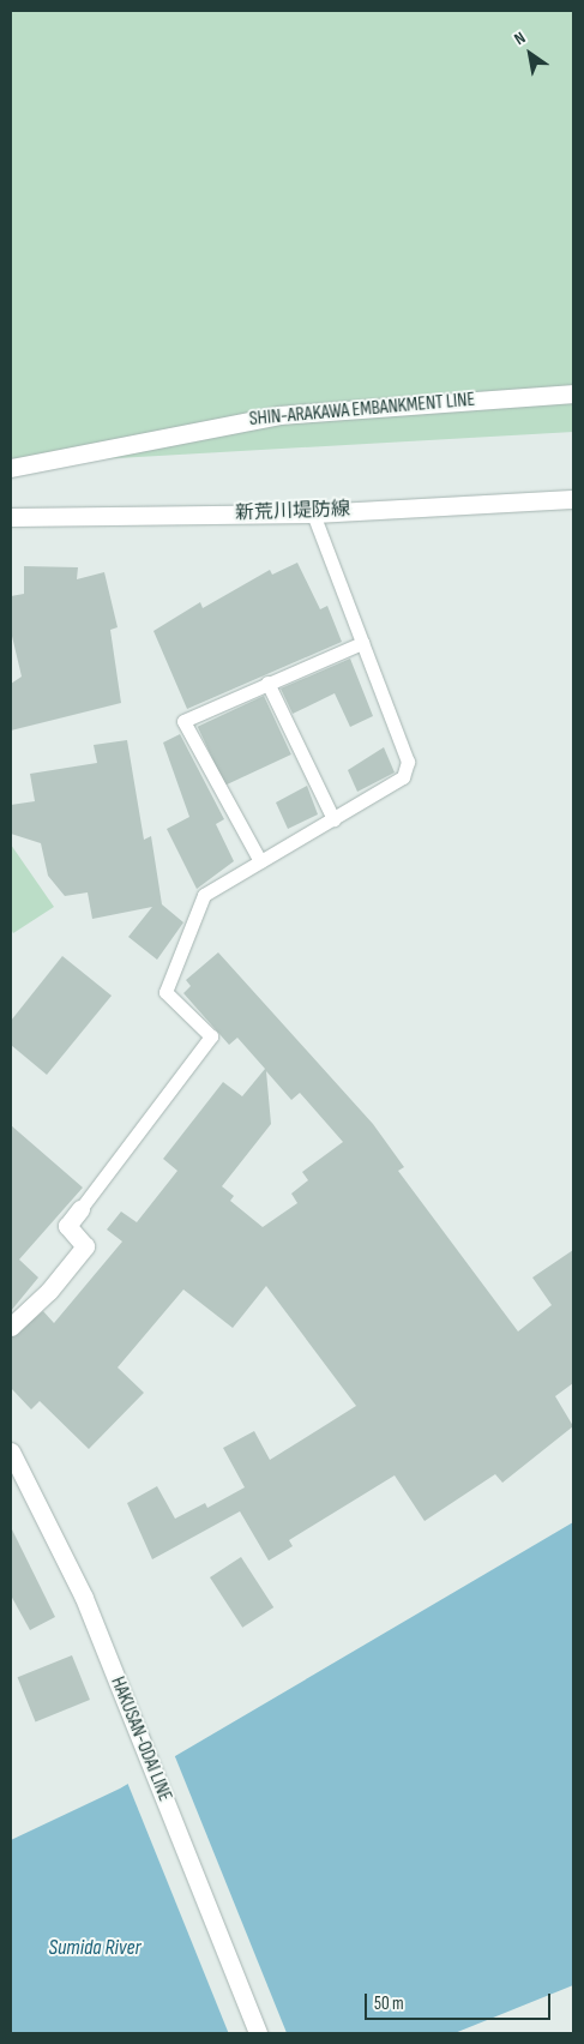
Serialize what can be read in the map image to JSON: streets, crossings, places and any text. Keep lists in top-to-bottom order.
{
  "streets": {
    "main road": ["SHIN-ARAKAWA EMBANKMENT LINE", "新荒川堤防線", "HAKUSAN-ODAI LINE"]
  },
  "water": ["Sumida River"],
  "scale_bar": "50 m",
  "north": "top left"
}
